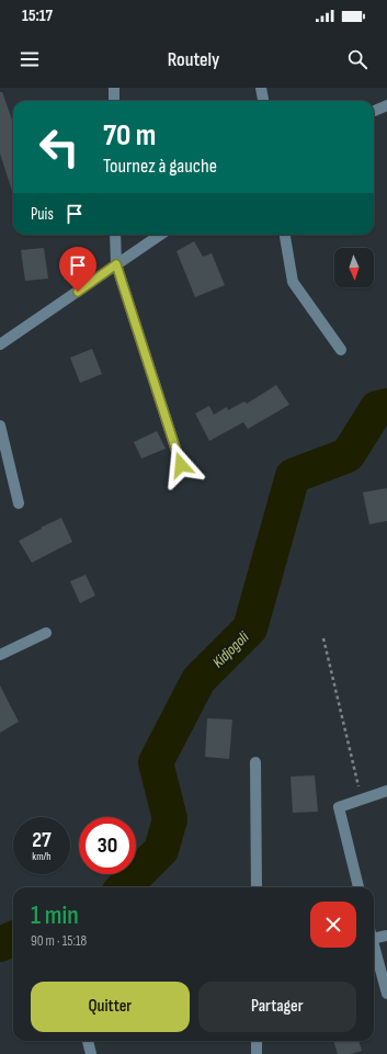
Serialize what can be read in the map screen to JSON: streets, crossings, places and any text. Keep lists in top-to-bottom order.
{
  "water": ["Kidjogoli"],
  "north": "bottom",
  "page": {
    "status": "15:17",
    "header": "Routely",
    "turn": ["70 m", "Tournez à gauche"],
    "then": "Puis",
    "speed": "27 km/h",
    "limit": "30",
    "heading": ["1 min", "90 m · 15:18"],
    "buttons": ["Quitter", "Partager"]
  }
}
